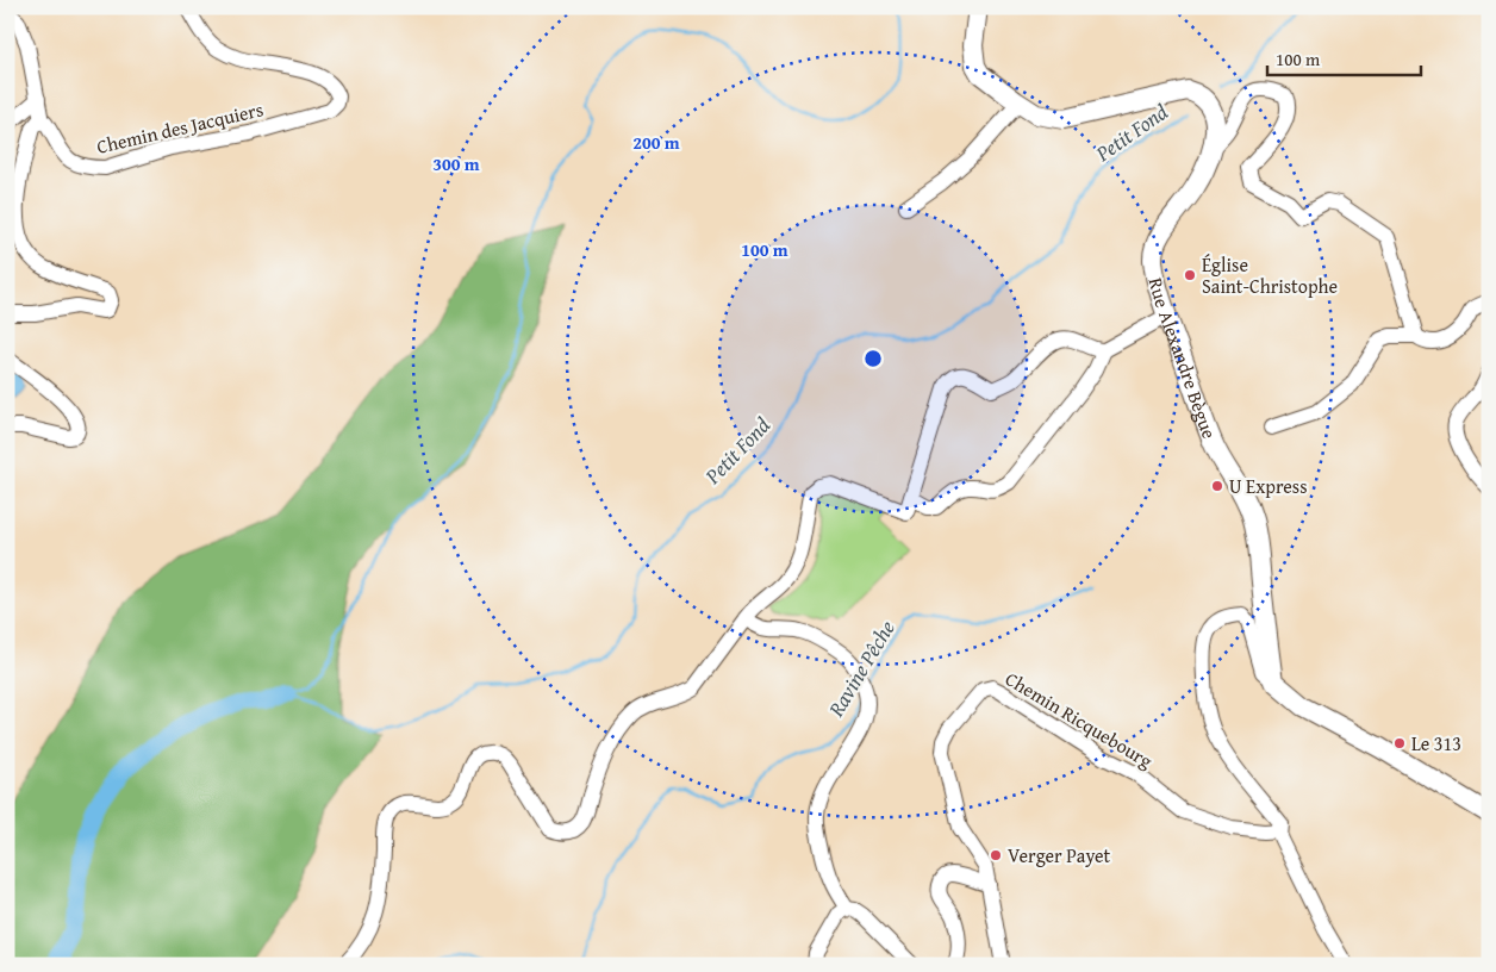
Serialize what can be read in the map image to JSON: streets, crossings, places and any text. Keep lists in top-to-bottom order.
{
  "streets": {
    "main road": ["Rue Alexandre Bègue"],
    "street": ["Chemin des Jacquiers", "Chemin Ricquebourg"]
  },
  "water": ["Petit Fond", "Ravine Pêche"],
  "places": [
    "Église Saint-Christophe",
    "U Express",
    "Le 313",
    "Verger Payet"
  ],
  "scale_bar": "100 m",
  "rings": ["200 m", "300 m", "100 m"]
}
